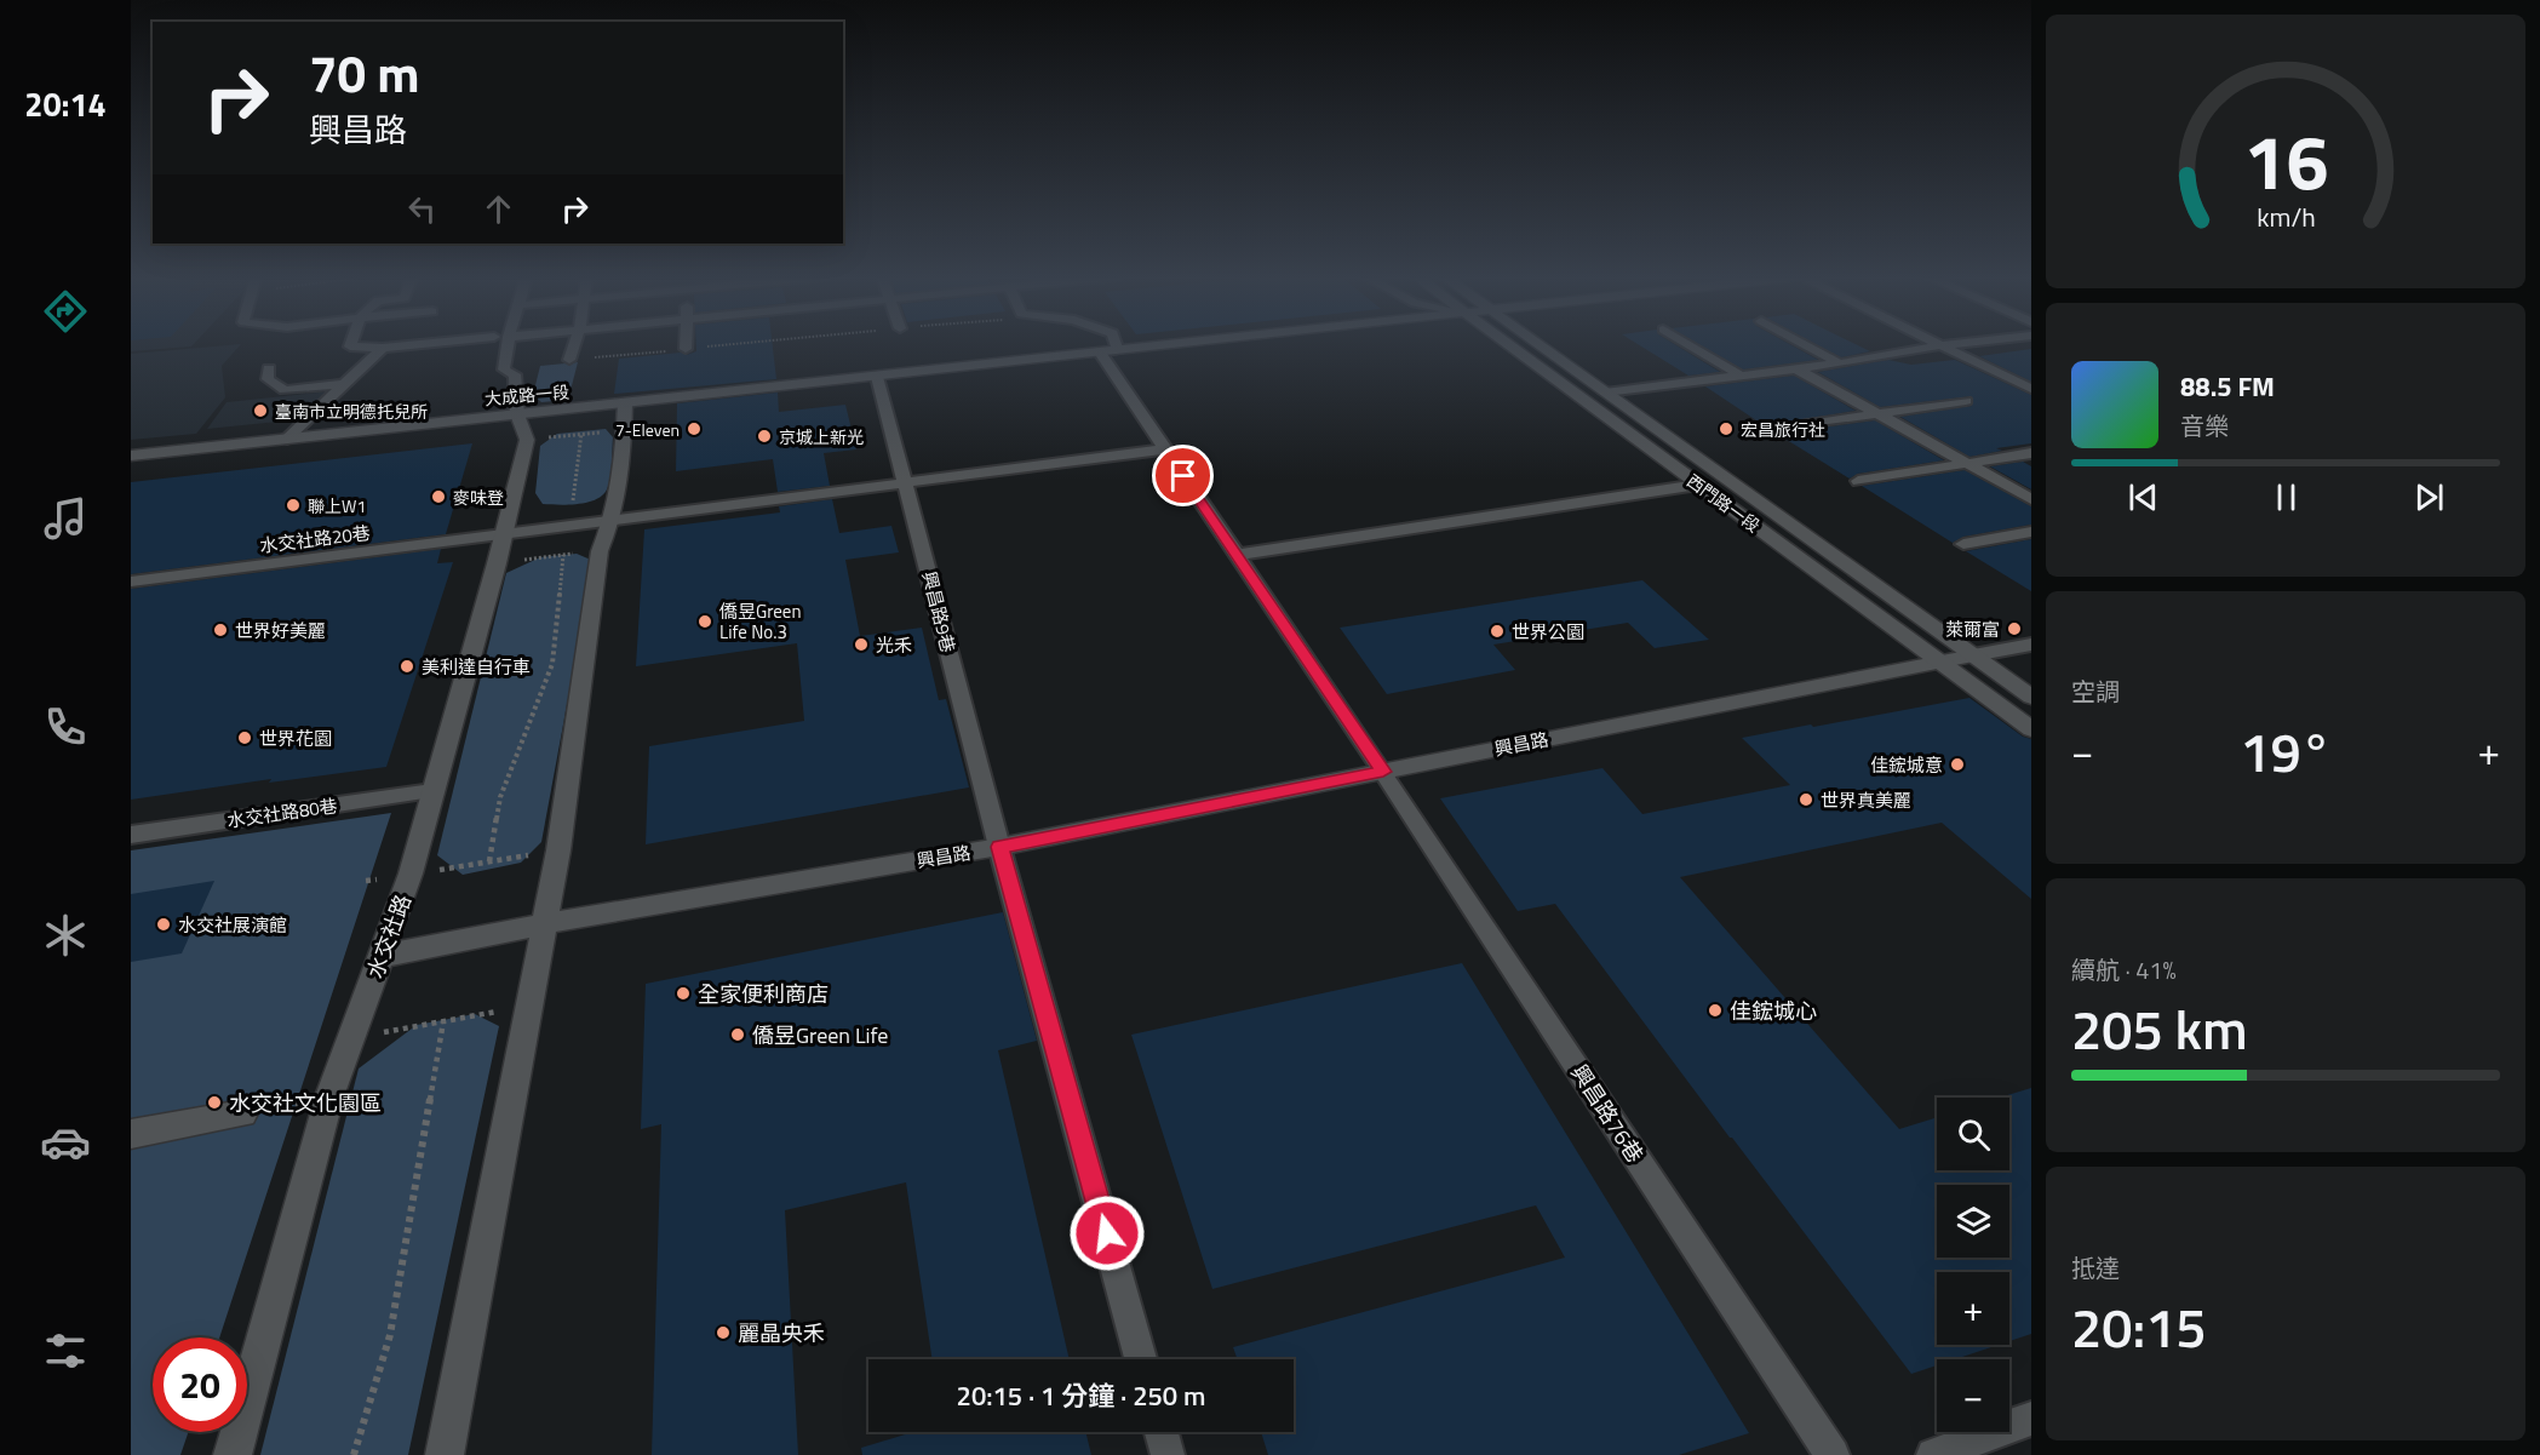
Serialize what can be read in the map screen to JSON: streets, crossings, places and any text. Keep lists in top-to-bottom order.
{
  "streets": {
    "street": [
      "大成路一段",
      "西門路一段",
      "興昌路",
      "水交社路"
    ],
    "lane": [
      "水交社路20巷",
      "興昌路9巷",
      "水交社路80巷",
      "興昌路76巷"
    ]
  },
  "crossings": [
    ["大成路一段", "興昌路9巷"],
    ["大成路一段", "興昌路76巷"],
    ["西門路一段", "興昌路"],
    ["水交社路20巷", "興昌路9巷"],
    ["水交社路20巷", "水交社路"],
    ["水交社路20巷", "興昌路76巷"],
    ["興昌路9巷", "興昌路"],
    ["興昌路", "水交社路"],
    ["興昌路", "興昌路76巷"],
    ["水交社路80巷", "水交社路"]
  ],
  "places": [
    "臺南市立明德托兒所",
    "7-Eleven",
    "宏昌旅行社",
    "京城上新光",
    "麥味登",
    "聯上W1",
    "僑昱Green Life No.3",
    "萊爾富",
    "世界好美麗",
    "世界公園",
    "光禾",
    "美利達自行車",
    "世界花園",
    "佳鋐城意",
    "世界真美麗",
    "水交社展演館",
    "全家便利商店",
    "佳鋐城心",
    "僑昱Green Life",
    "水交社文化園區",
    "麗晶央禾"
  ],
  "page": {
    "tabs": "20:14",
    "turn": ["70 m", "興昌路"],
    "song": ["88.5 FM", "音樂"],
    "tile": [
      "空調",
      ["續航 · 41%", "205 km"],
      ["抵達", "20:15"]
    ],
    "heat": ["−", "19°", "+"],
    "map_buttons": ["+", "−"],
    "limit": "20",
    "trip": "20:15 · 1 分鐘 · 250 m",
    "gauge": ["16", "km/h"]
  }
}
